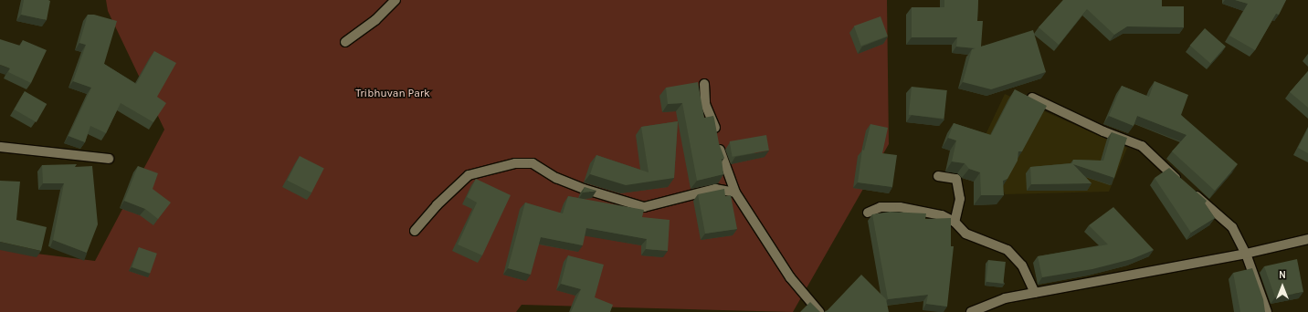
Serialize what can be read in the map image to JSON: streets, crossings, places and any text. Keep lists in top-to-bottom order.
{
  "parks": ["Tribhuvan Park"],
  "north": "top"
}
